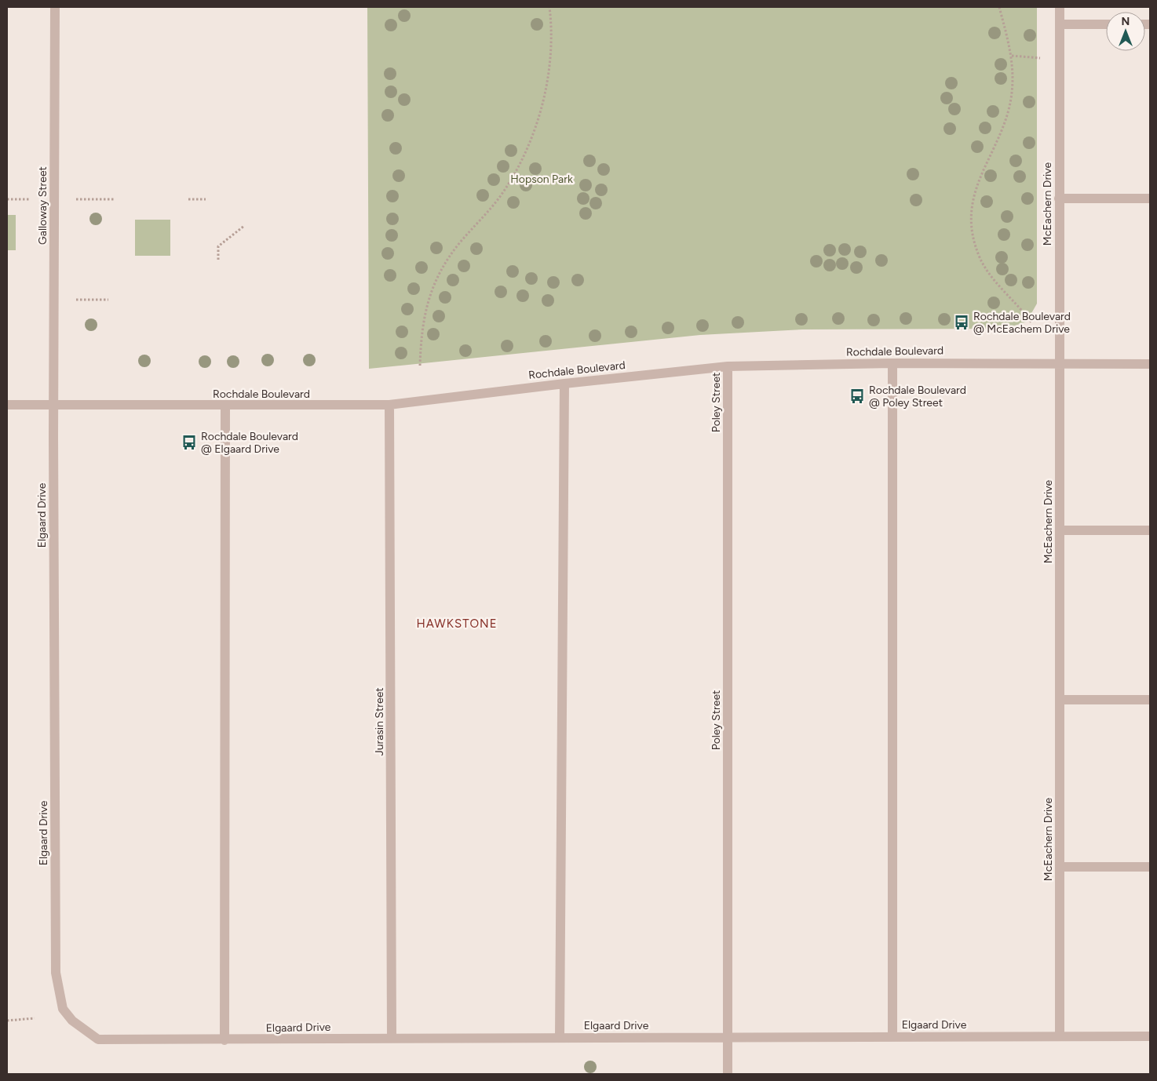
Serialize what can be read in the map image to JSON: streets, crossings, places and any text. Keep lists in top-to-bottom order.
{
  "streets": {
    "street": [
      "McEachern Drive",
      "Galloway Street",
      "Rochdale Boulevard",
      "Poley Street",
      "Elgaard Drive",
      "Jurasin Street"
    ]
  },
  "crossings": [
    ["McEachern Drive", "Rochdale Boulevard"],
    ["McEachern Drive", "Elgaard Drive"],
    ["Galloway Street", "Rochdale Boulevard"],
    ["Galloway Street", "Elgaard Drive"],
    ["Rochdale Boulevard", "Poley Street"],
    ["Rochdale Boulevard", "Elgaard Drive"],
    ["Rochdale Boulevard", "Jurasin Street"],
    ["Poley Street", "Elgaard Drive"],
    ["Elgaard Drive", "Jurasin Street"]
  ],
  "districts": ["HAWKSTONE"],
  "parks": ["Hopson Park"],
  "places": {
    "bus stop": ["Rochdale Boulevard @ McEachem Drive", "Rochdale Boulevard @ Poley Street", "Rochdale Boulevard @ Elgaard Drive"]
  },
  "north": "top"
}
